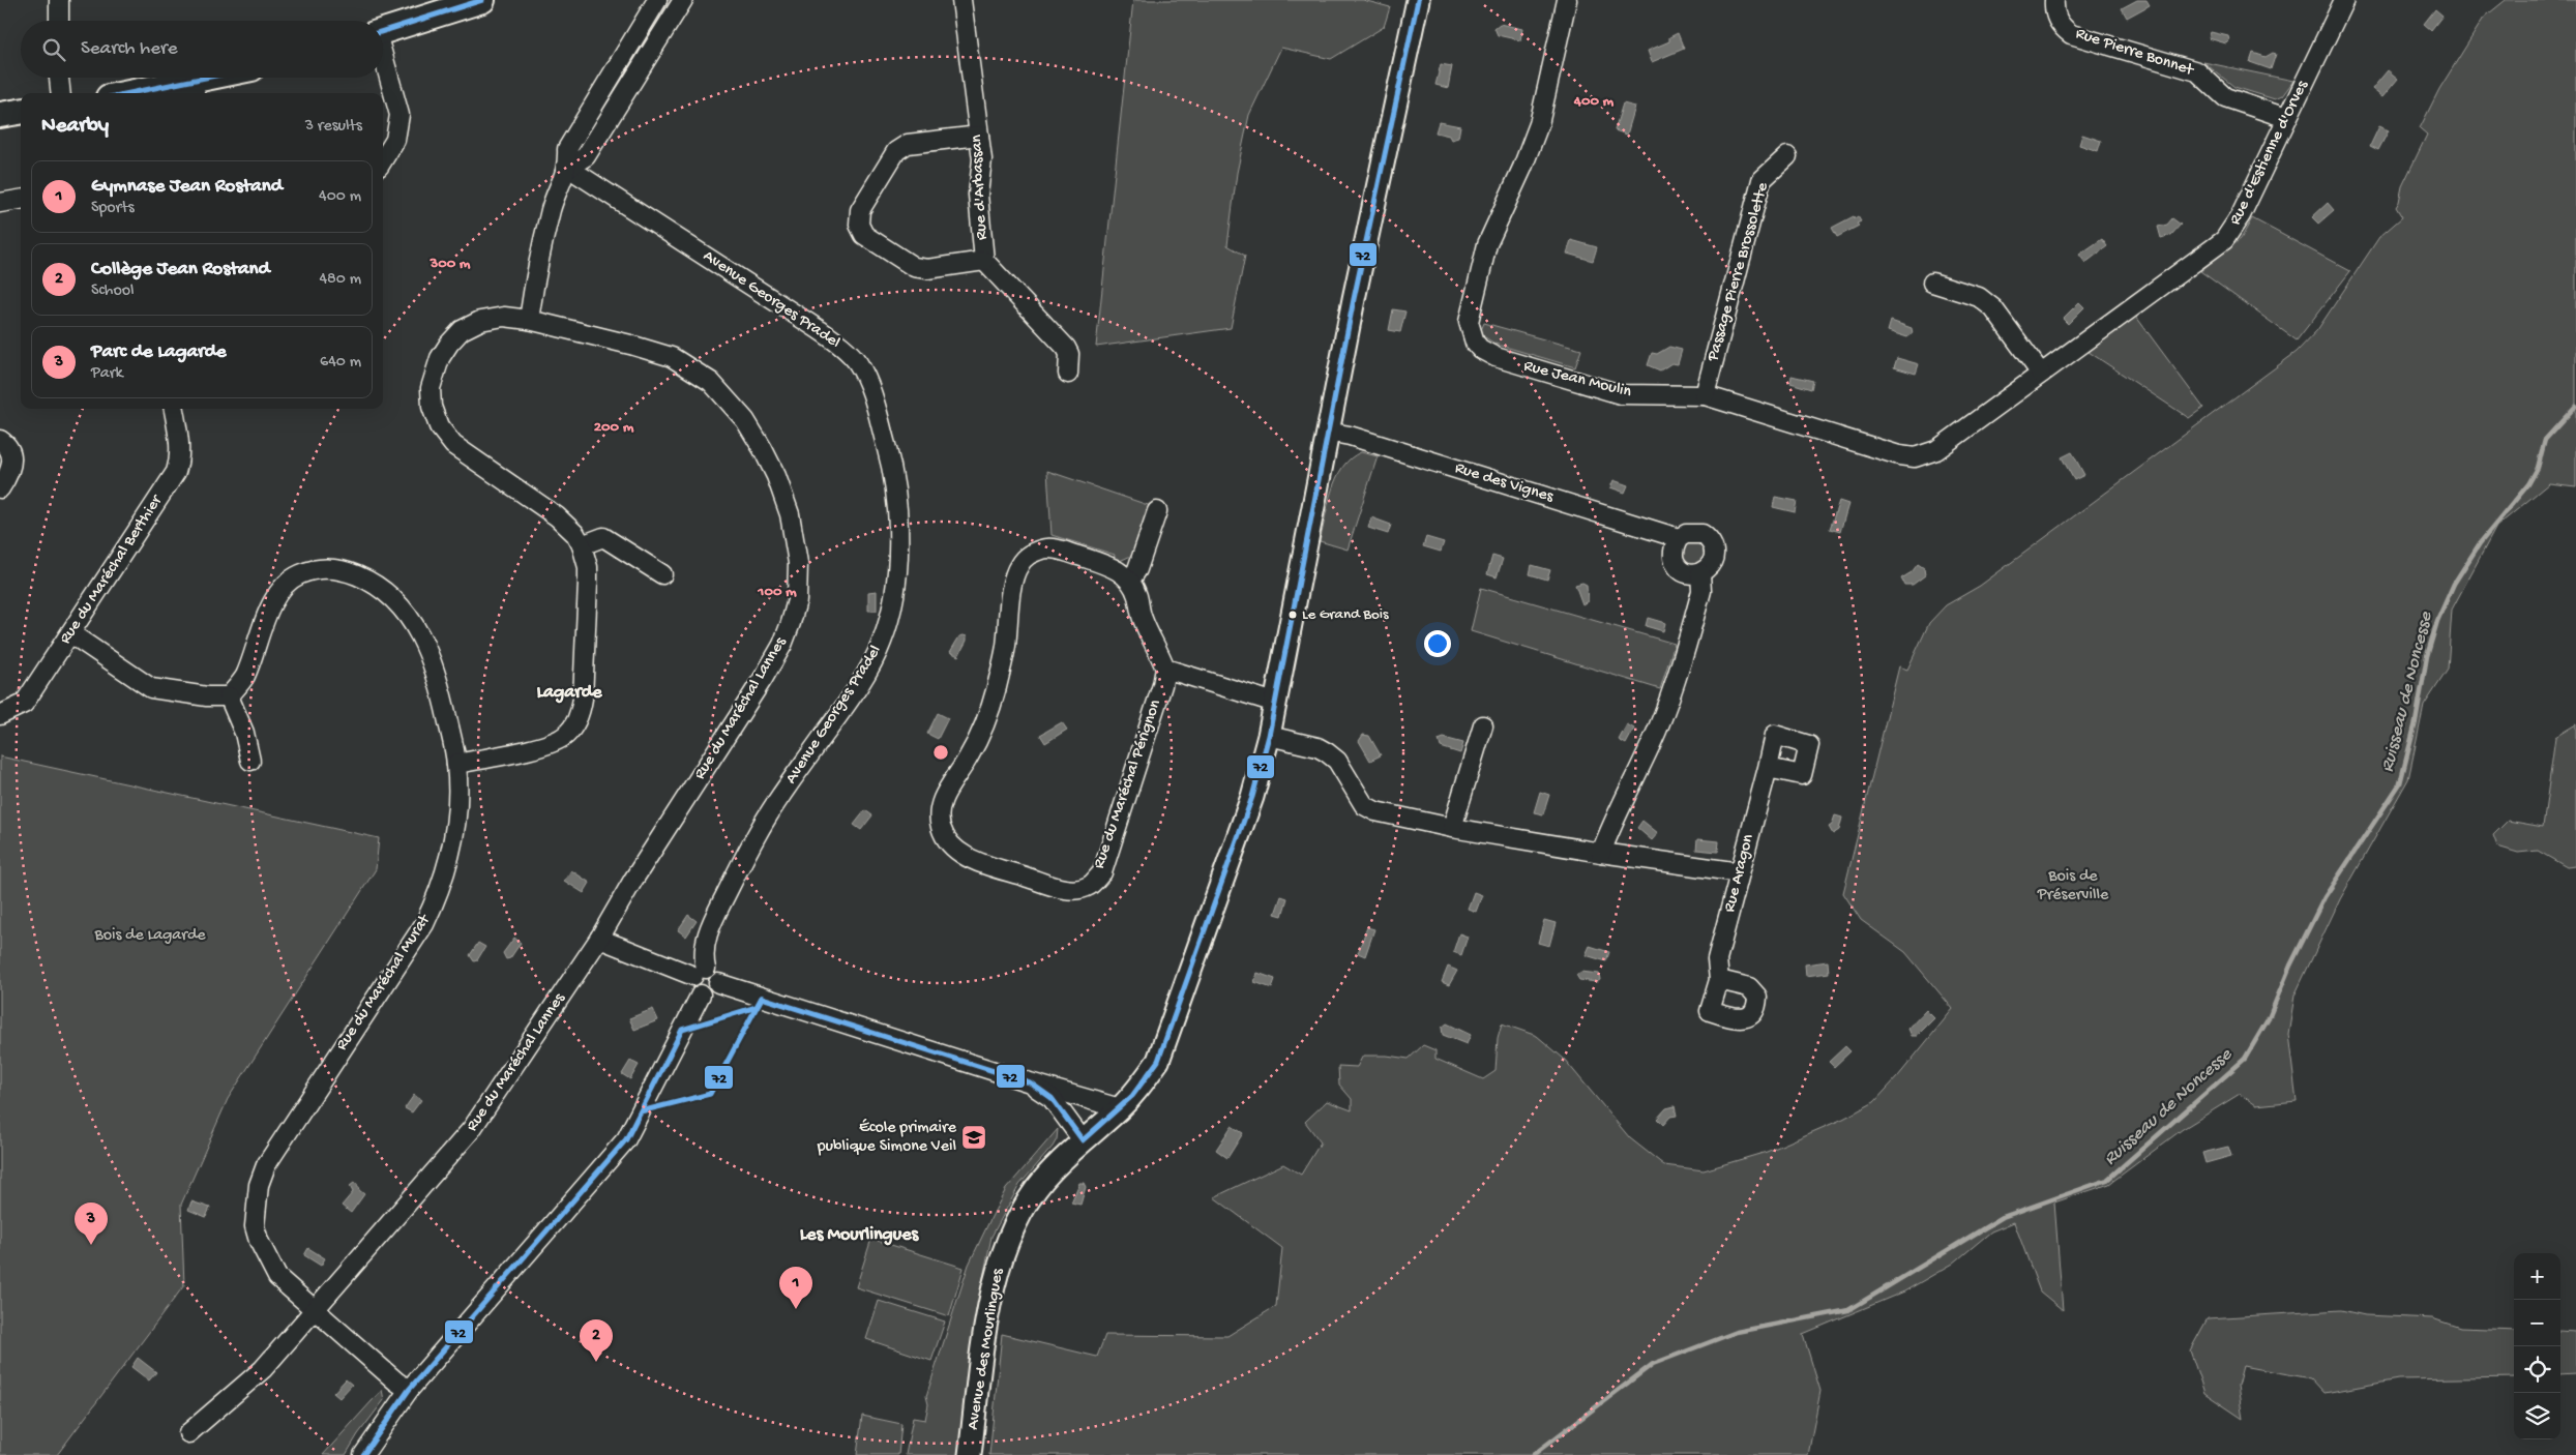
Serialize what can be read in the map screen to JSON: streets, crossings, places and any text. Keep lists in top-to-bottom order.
{
  "streets": {
    "street": [
      "Rue Pierre Bonnet",
      "Rue d'Estienne d'Orves",
      "Rue d'Arbassan",
      "Passage Pierre Brossolette",
      "Avenue Georges Pradel",
      "Rue Jean Moulin",
      "Rue des Vignes",
      "Rue du Maréchal Berthier",
      "Rue du Maréchal Lannes",
      "Rue du Maréchal Pérignon",
      "Rue Aragon",
      "Rue du Maréchal Murat",
      "Avenue des Mourlingues"
    ]
  },
  "crossings": [
    ["Rue Pierre Bonnet", "Rue d'Estienne d'Orves"],
    ["Rue d'Estienne d'Orves", "Rue Jean Moulin"],
    ["Passage Pierre Brossolette", "Rue Jean Moulin"],
    ["Rue des Vignes", "Avenue des Mourlingues"],
    ["Rue du Maréchal Lannes", "Rue du Maréchal Murat"]
  ],
  "districts": ["Lagarde", "Les Mourlingues"],
  "water": ["Ruisseau de Noncesse"],
  "parks": ["Bois de Préserville", "Bois de Lagarde"],
  "places": {
    "other": ["Le Grand Bois"],
    "school or university": ["École primaire publique Simone Veil"]
  },
  "lines": ["transit line 72"],
  "page": {
    "search": "Search here",
    "heading": ["Nearby", "3 results"],
    "list": [
      {
        "mark": "1",
        "name": "Gymnase Jean Rostand",
        "note": "Sports",
        "value": "400 m"
      },
      {
        "mark": "2",
        "name": "Collège Jean Rostand",
        "note": "School",
        "value": "480 m"
      },
      {
        "mark": "3",
        "name": "Parc de Lagarde",
        "note": "Park",
        "value": "640 m"
      }
    ],
    "pins": ["3", "1", "2"],
    "map_buttons": ["+", "−"]
  },
  "rings": [
    "400 m",
    "300 m",
    "200 m",
    "100 m"
  ]
}
